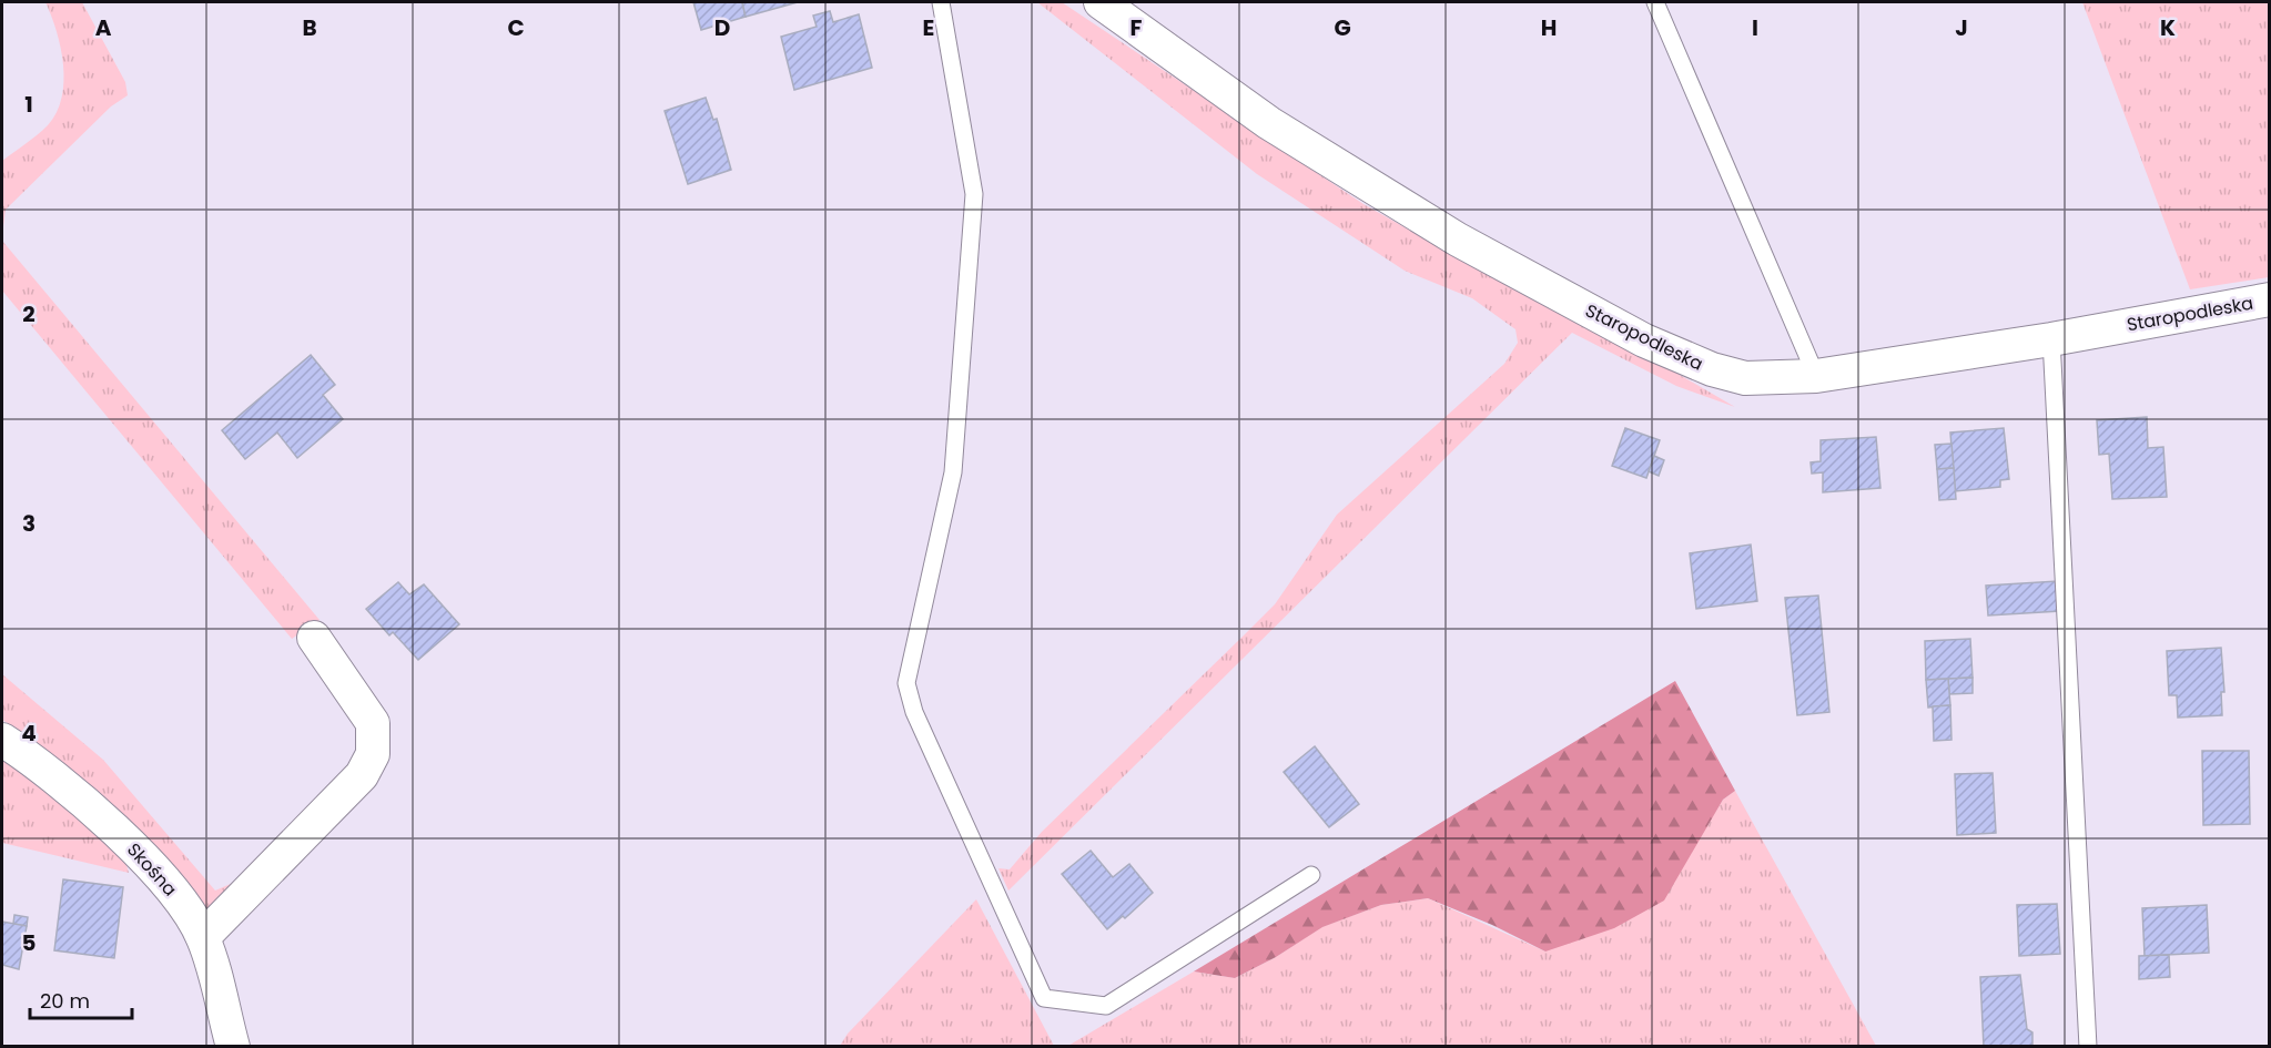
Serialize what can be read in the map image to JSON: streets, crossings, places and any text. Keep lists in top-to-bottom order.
{
  "streets": {
    "street": ["Staropodleska", "Skośna"]
  },
  "scale_bar": "20 m",
  "grid": {
    "columns": [
      "A",
      "B",
      "C",
      "D",
      "E",
      "F",
      "G",
      "H",
      "I",
      "J",
      "K"
    ],
    "rows": [
      "1",
      "2",
      "3",
      "4",
      "5"
    ]
  }
}
